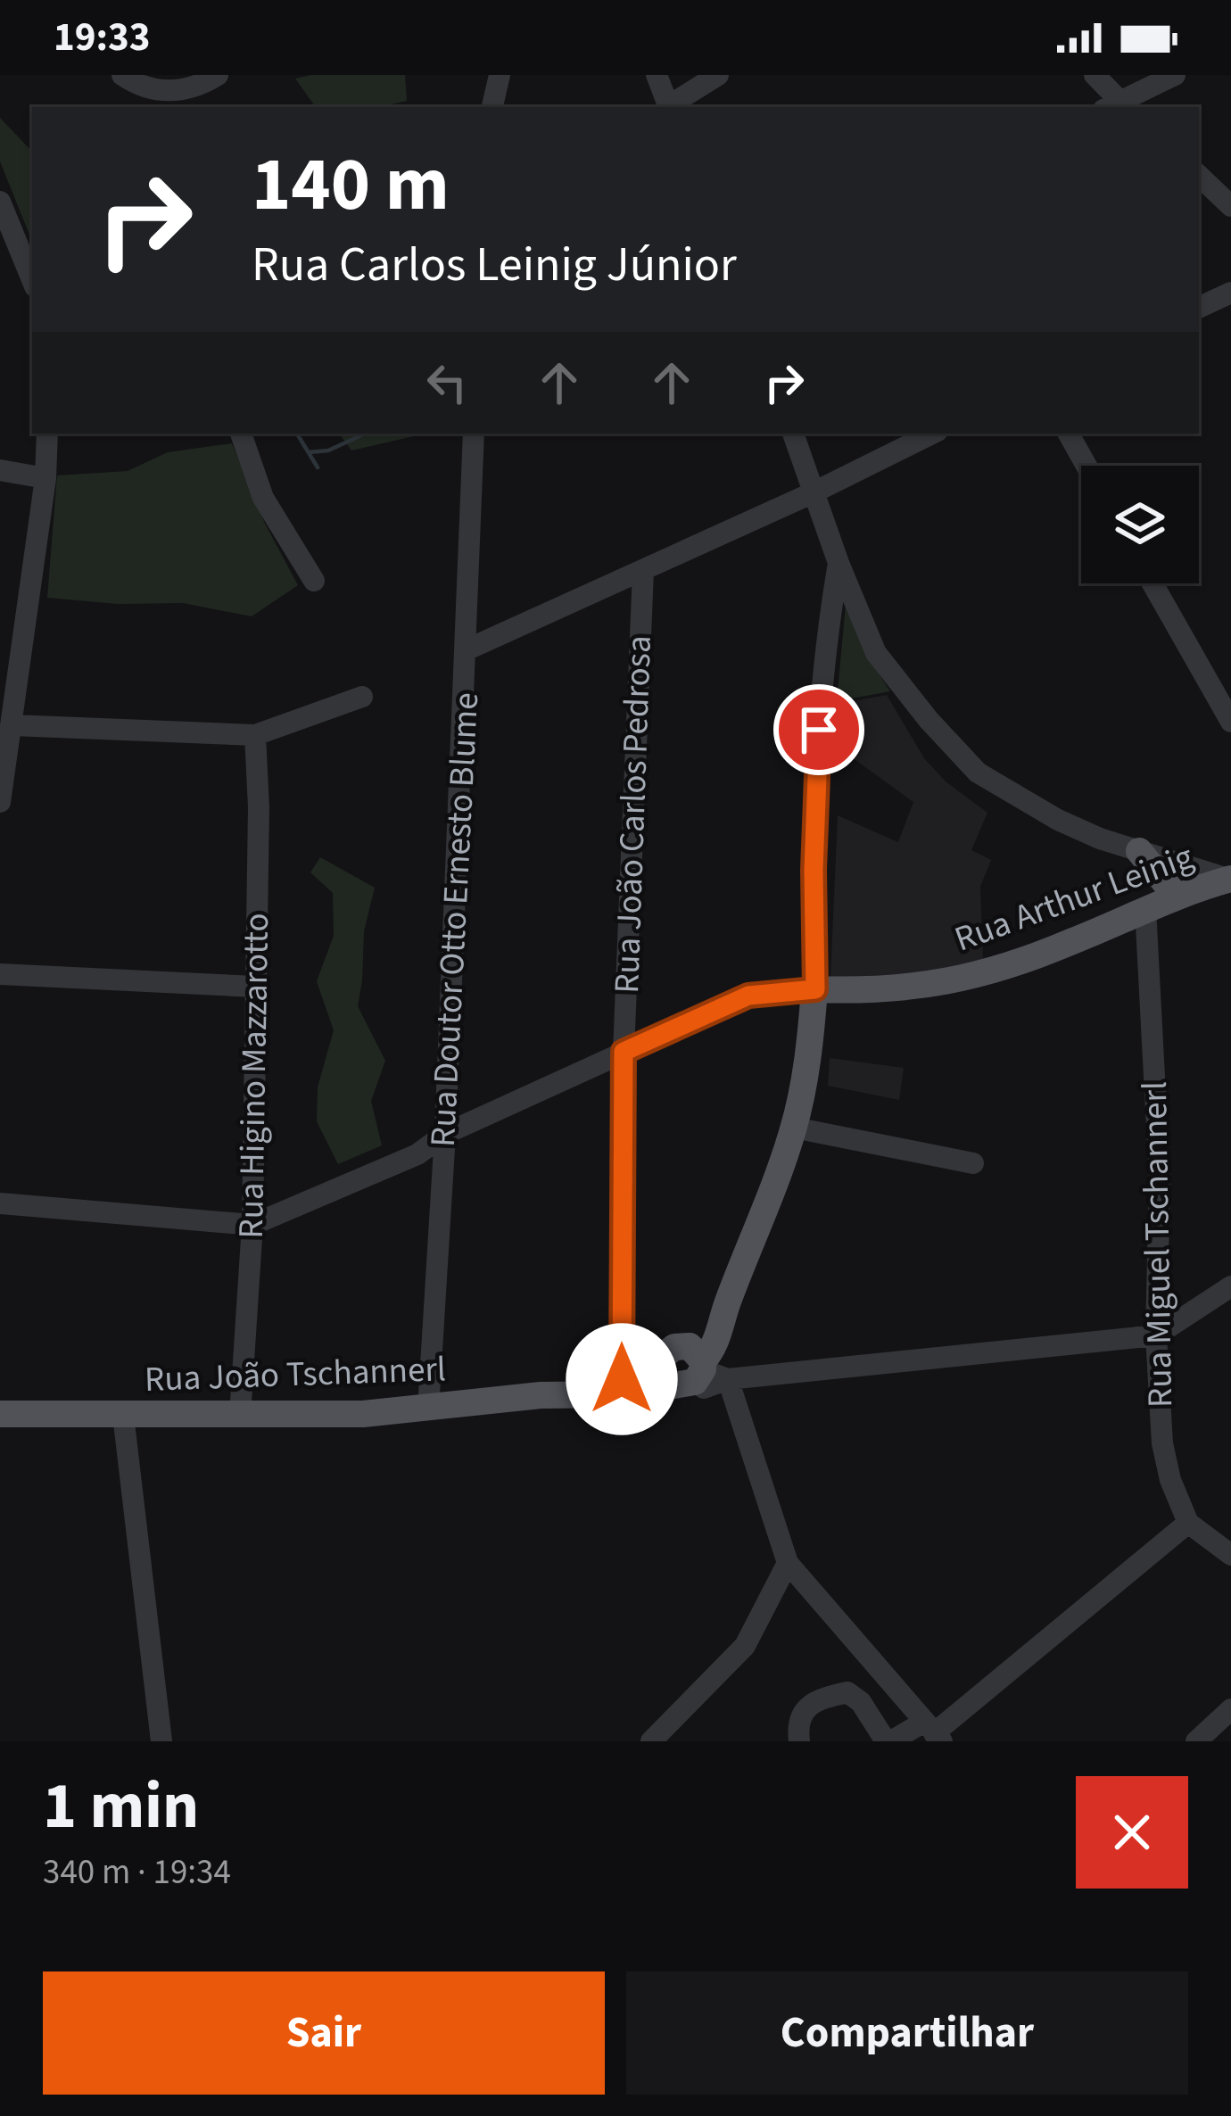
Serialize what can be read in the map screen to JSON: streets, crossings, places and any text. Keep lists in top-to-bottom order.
{
  "streets": {
    "main road": ["Rua Arthur Leinig", "Rua João Tschannerl"],
    "street": [
      "Rua João Carlos Pedrosa",
      "Rua Doutor Otto Ernesto Blume",
      "Rua Higino Mazzarotto",
      "Rua Miguel Tschannerl"
    ]
  },
  "crossings": [
    ["Rua João Carlos Pedrosa", "Rua João Tschannerl"],
    ["Rua Arthur Leinig", "Rua Miguel Tschannerl"],
    ["Rua Doutor Otto Ernesto Blume", "Rua João Tschannerl"],
    ["Rua Higino Mazzarotto", "Rua João Tschannerl"],
    ["Rua Miguel Tschannerl", "Rua João Tschannerl"]
  ],
  "page": {
    "status": "19:33",
    "turn": ["140 m", "Rua Carlos Leinig Júnior"],
    "heading": ["1 min", "340 m · 19:34"],
    "buttons": ["Sair", "Compartilhar"]
  }
}
